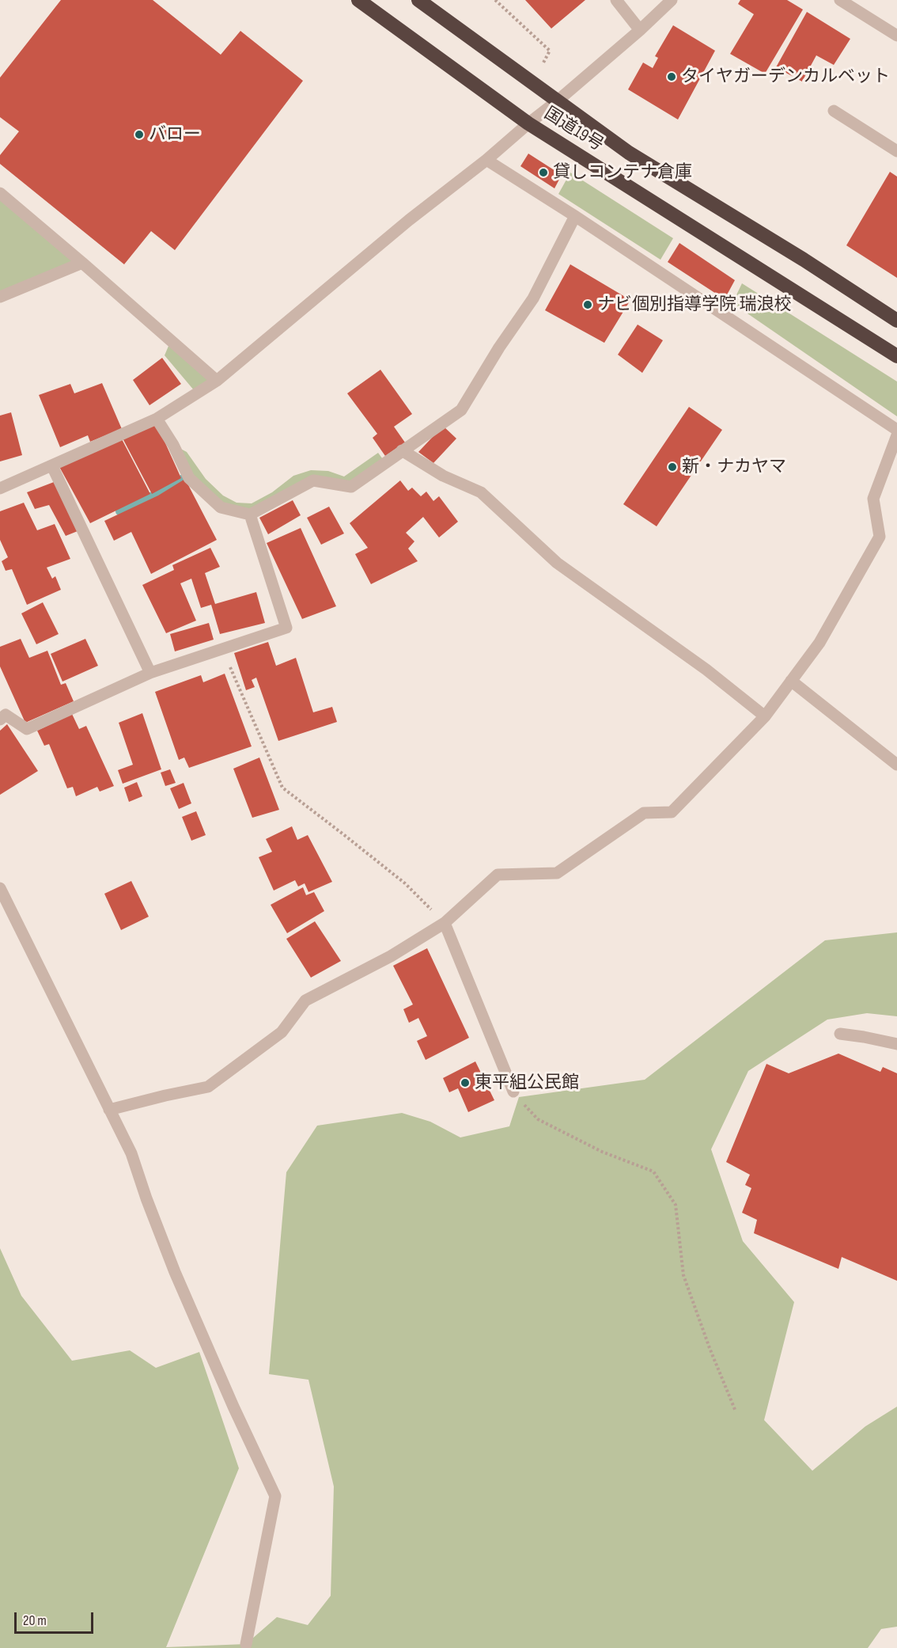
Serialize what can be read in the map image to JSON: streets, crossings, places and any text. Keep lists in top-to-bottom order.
{
  "streets": {
    "highway": ["国道19号"]
  },
  "places": [
    "タイヤガーデンカルベット",
    "バロー",
    "貸しコンテナ倉庫",
    "ナビ個別指導学院 瑞浪校",
    "新・ナカヤマ",
    "東平組公民館"
  ],
  "scale_bar": "20 m"
}
